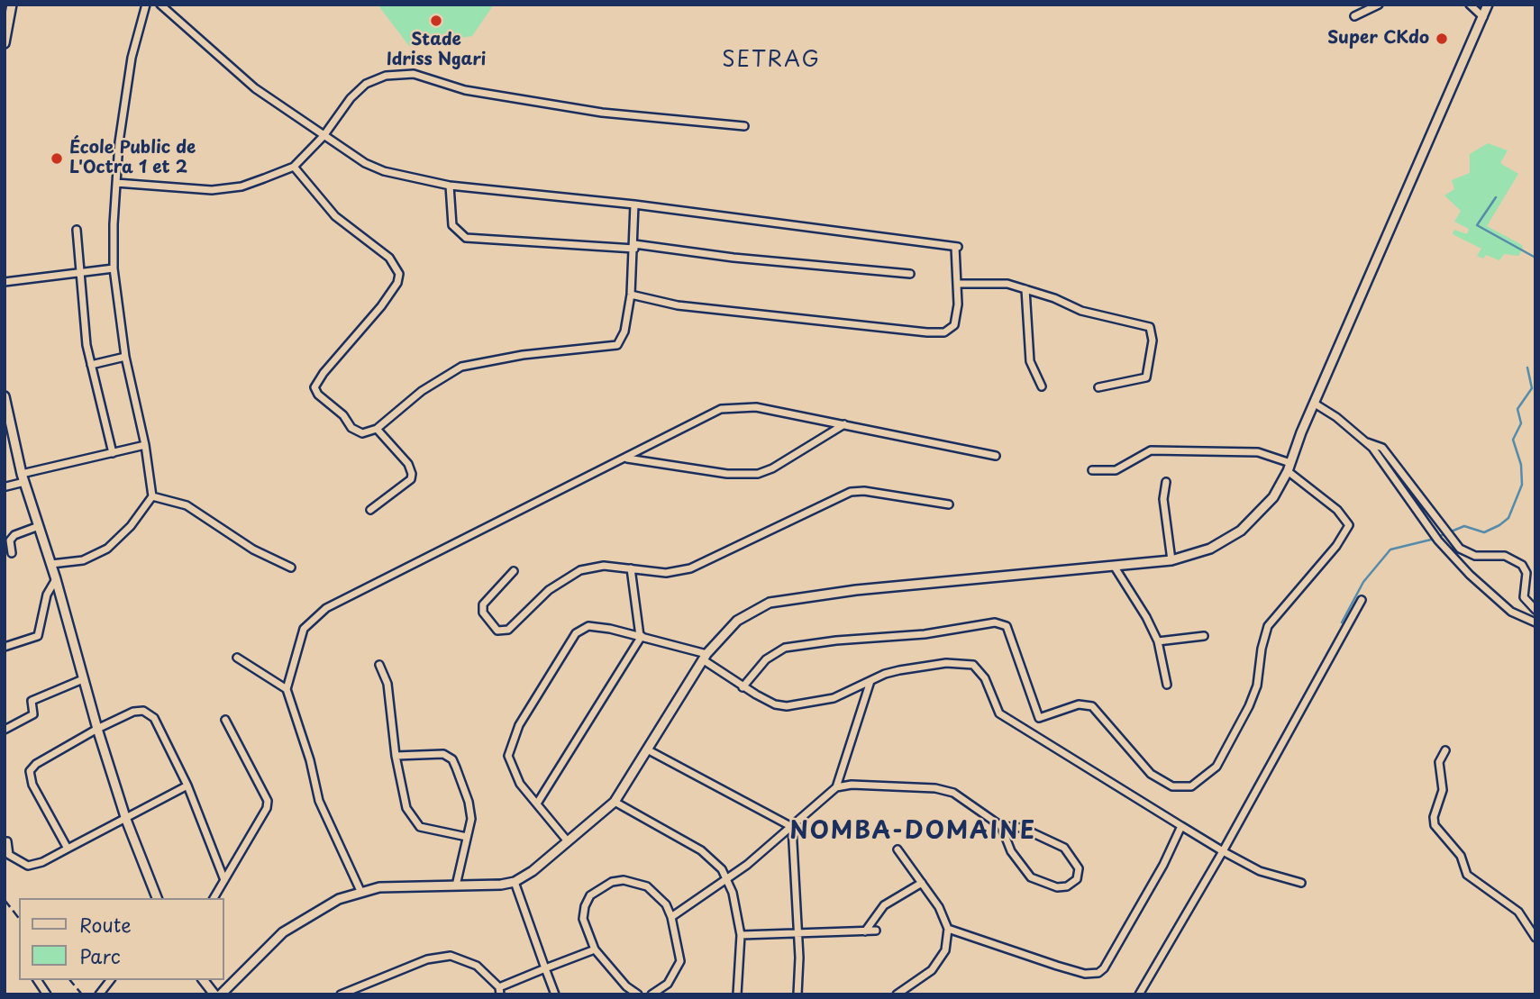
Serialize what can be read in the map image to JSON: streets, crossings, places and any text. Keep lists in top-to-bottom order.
{
  "districts": ["SETRAG", "NOMBA-DOMAINE"],
  "places": ["Stade Idriss Ngari", "Super CKdo", "École Public de L'Octra 1 et 2"],
  "legend": ["Route", "Parc"]
}
